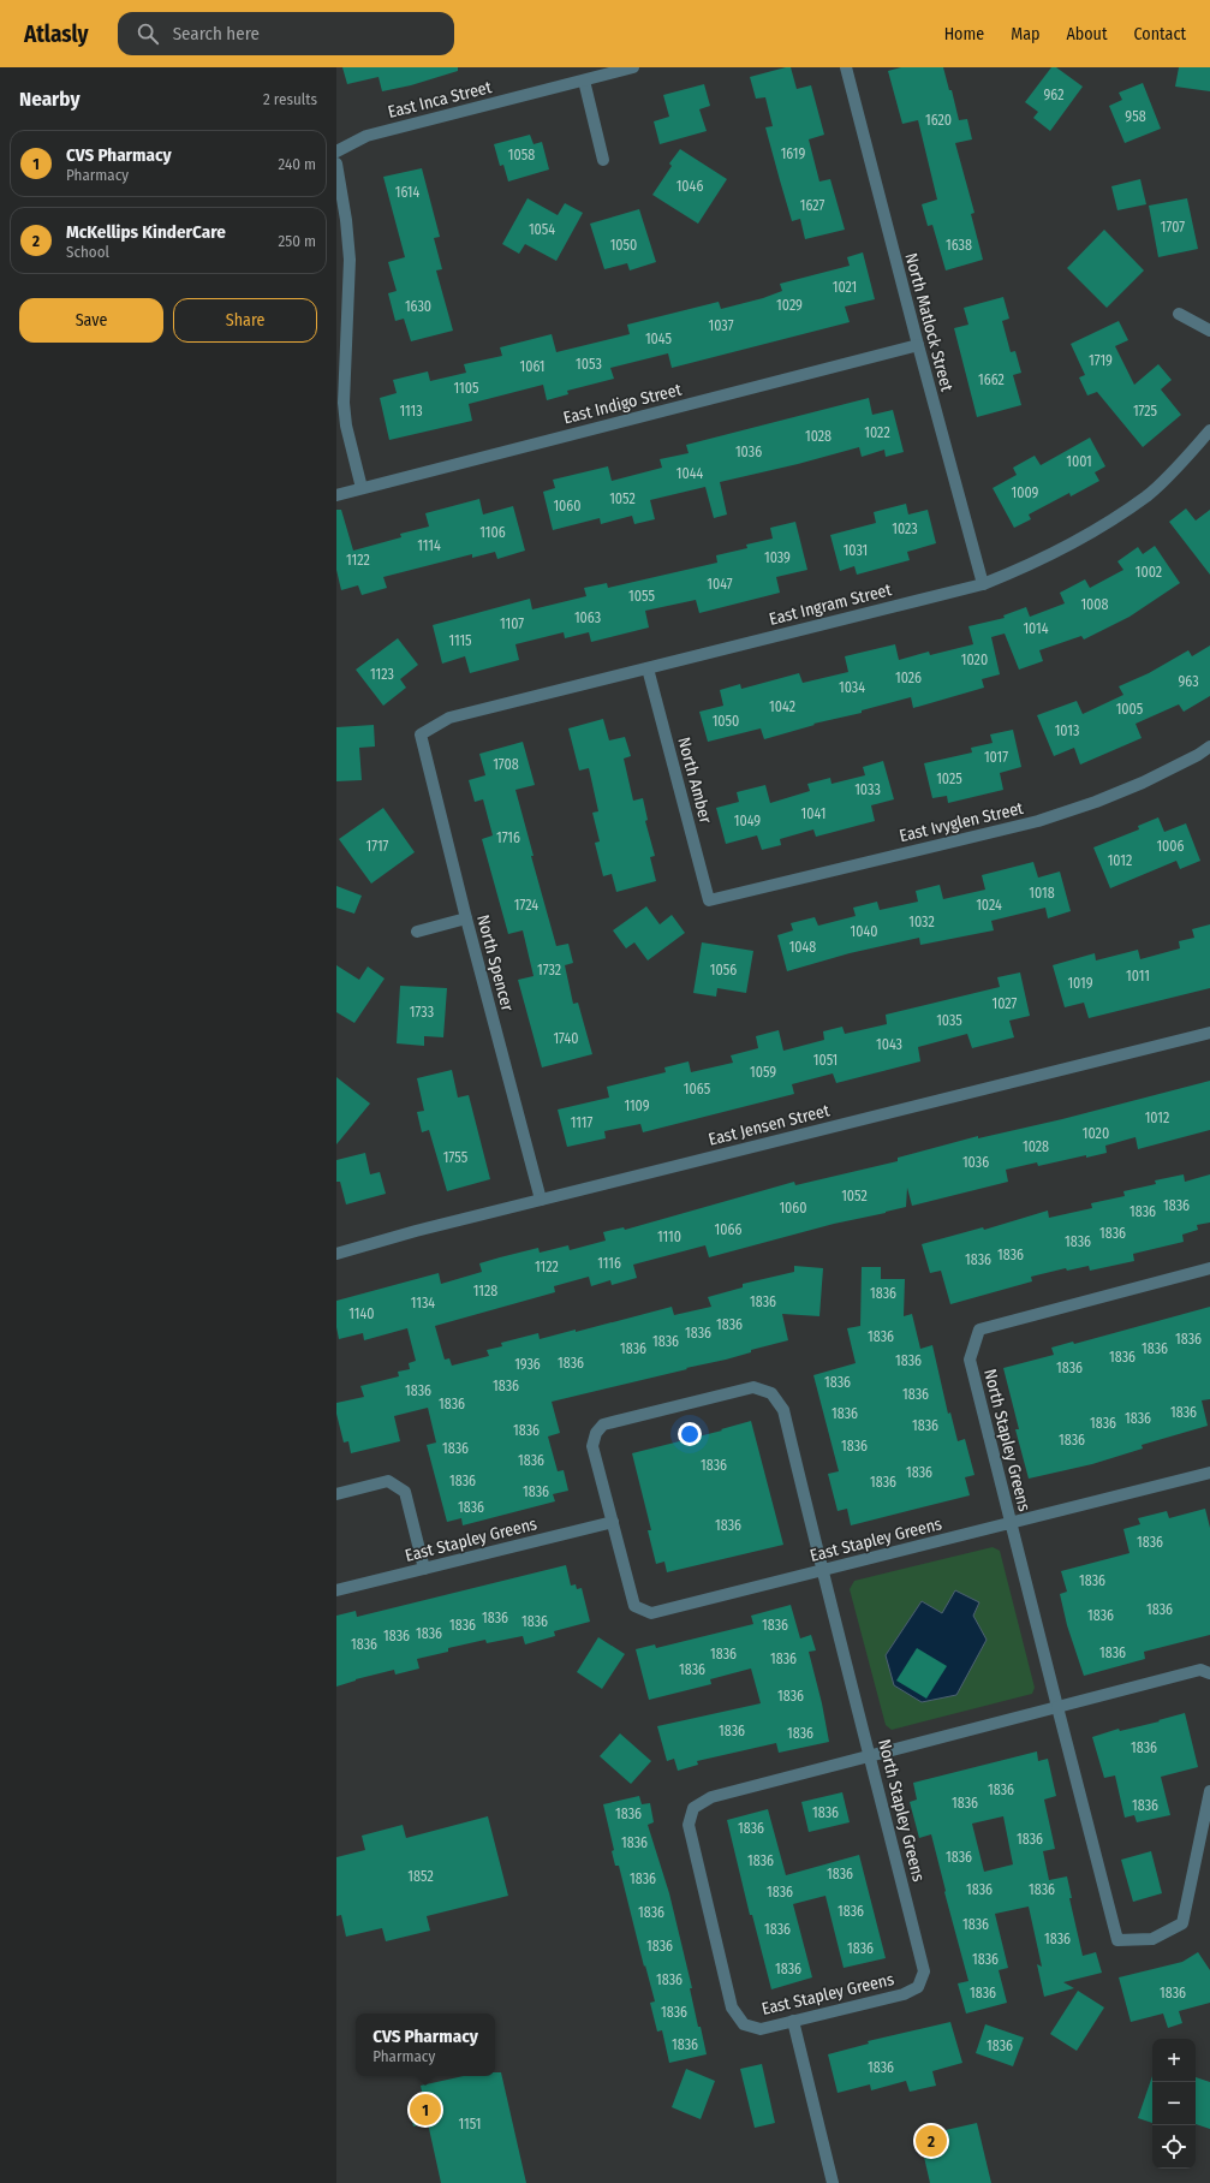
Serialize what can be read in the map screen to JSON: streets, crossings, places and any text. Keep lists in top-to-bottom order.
{
  "streets": {
    "street": [
      "East Inca Street",
      "North Matlock Street",
      "East Indigo Street",
      "East Ingram Street",
      "North Amber",
      "East Ivyglen Street",
      "North Spencer",
      "East Jensen Street",
      "North Stapley Greens",
      "East Stapley Greens"
    ]
  },
  "crossings": [
    ["North Matlock Street", "East Indigo Street"],
    ["North Matlock Street", "East Ingram Street"],
    ["East Ingram Street", "North Amber"],
    ["East Ingram Street", "North Spencer"],
    ["North Amber", "East Ivyglen Street"],
    ["North Spencer", "East Jensen Street"],
    ["North Stapley Greens", "East Stapley Greens"]
  ],
  "house_numbers": [
    "962",
    "958",
    "1620",
    "1619",
    "1058",
    "1046",
    "1614",
    "1627",
    "1707",
    "1054",
    "1050",
    "1638",
    "1021",
    "1029",
    "1630",
    "1037",
    "1045",
    "1719",
    "1053",
    "1061",
    "1662",
    "1105",
    "1113",
    "1725",
    "1022",
    "1028",
    "1036",
    "1001",
    "1044",
    "1009",
    "1052",
    "1060",
    "1023",
    "1106",
    "1114",
    "1031",
    "1039",
    "1122",
    "1002",
    "1047",
    "1055",
    "1008",
    "1063",
    "1107",
    "1014",
    "1115",
    "1020",
    "1123",
    "1026",
    "963",
    "1034",
    "1042",
    "1005",
    "1050",
    "1013",
    "1017",
    "1708",
    "1025",
    "1033",
    "1041",
    "1049",
    "1716",
    "1717",
    "1006",
    "1012",
    "1018",
    "1724",
    "1024",
    "1032",
    "1040",
    "1048",
    "1732",
    "1056",
    "1011",
    "1019",
    "1027",
    "1733",
    "1035",
    "1740",
    "1043",
    "1051",
    "1059",
    "1065",
    "1109",
    "1012",
    "1117",
    "1020",
    "1028",
    "1755",
    "1036",
    "1052",
    "1836",
    "1060",
    "1836",
    "1066",
    "1836",
    "1110",
    "1836",
    "1836",
    "1836",
    "1116",
    "1122",
    "1128",
    "1836",
    "1836",
    "1134",
    "1140",
    "1836",
    "1836",
    "1836",
    "1836",
    "1836",
    "1836",
    "1836",
    "1836",
    "1836",
    "1836",
    "1936",
    "1836",
    "1836",
    "1836",
    "1836",
    "1836",
    "1836",
    "1836",
    "1836",
    "1836",
    "1836",
    "1836",
    "1836",
    "1836",
    "1836",
    "1836",
    "1836",
    "1836",
    "1836",
    "1836",
    "1836",
    "1836",
    "1836",
    "1836",
    "1836",
    "1836",
    "1836",
    "1836",
    "1836",
    "1836",
    "1836",
    "1836",
    "1836",
    "1836",
    "1836",
    "1836",
    "1836",
    "1836",
    "1836",
    "1836",
    "1836",
    "1836",
    "1836",
    "1836",
    "1836",
    "1836",
    "1836",
    "1836",
    "1836",
    "1836",
    "1836",
    "1836",
    "1836",
    "1836",
    "1852",
    "1836",
    "1836",
    "1836",
    "1836",
    "1836",
    "1836",
    "1836",
    "1836",
    "1836",
    "1836",
    "1836",
    "1836",
    "1836",
    "1836",
    "1836",
    "1836",
    "1836",
    "1836",
    "1836",
    "1836",
    "1151"
  ],
  "page": {
    "header": "Atlasly",
    "search": "Search here",
    "nav": [
      "Home",
      "Map",
      "About",
      "Contact"
    ],
    "heading": ["Nearby", "2 results"],
    "list": [
      {
        "mark": "1",
        "name": "CVS Pharmacy",
        "note": "Pharmacy",
        "value": "240 m"
      },
      {
        "mark": "2",
        "name": "McKellips KinderCare",
        "note": "School",
        "value": "250 m"
      }
    ],
    "buttons": ["Save", "Share"],
    "popup": ["CVS Pharmacy", "Pharmacy"],
    "map_buttons": ["+", "−"],
    "pins": ["1", "2"]
  }
}
